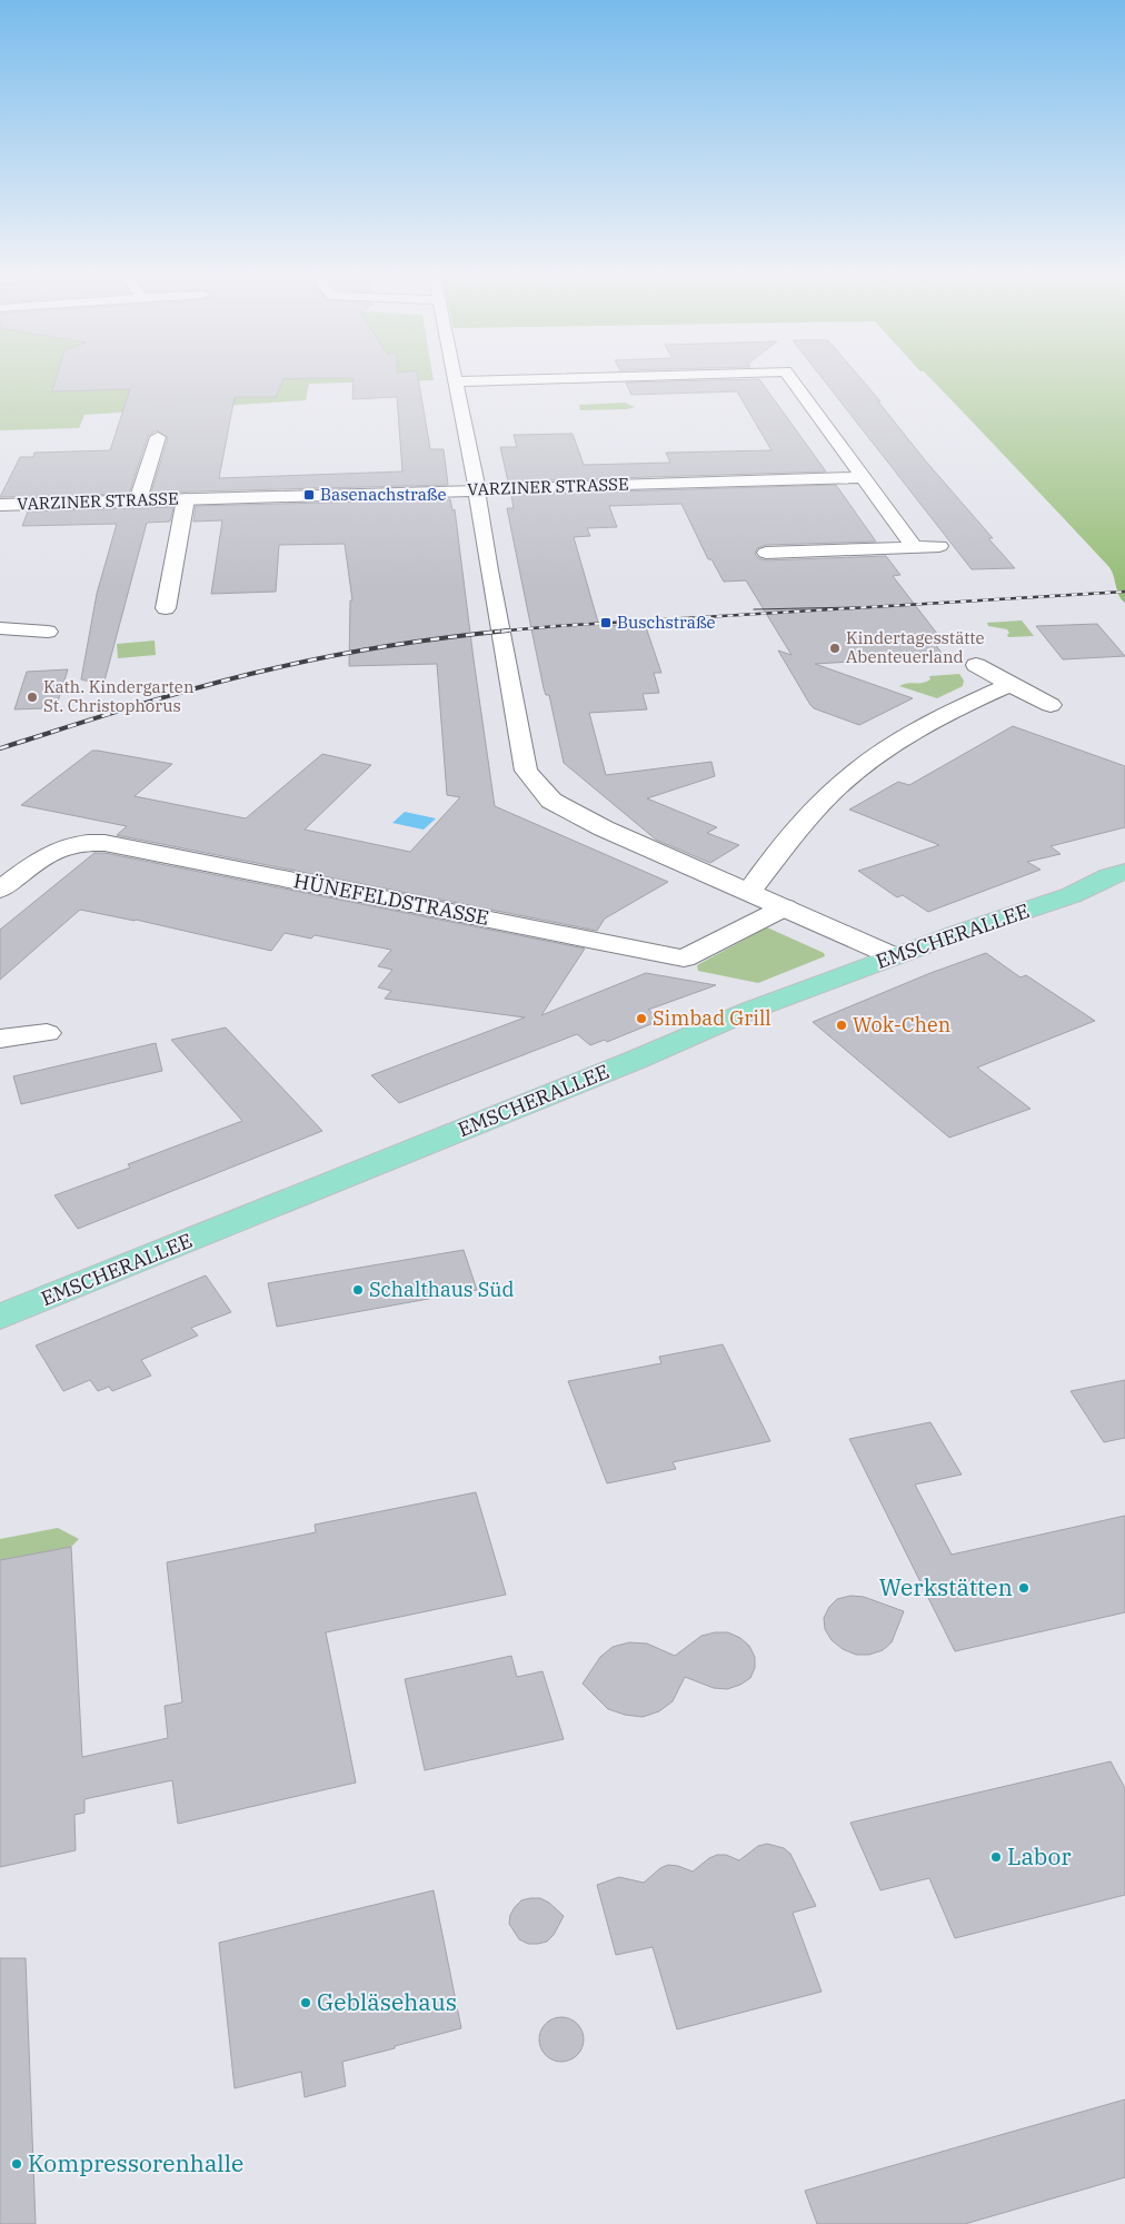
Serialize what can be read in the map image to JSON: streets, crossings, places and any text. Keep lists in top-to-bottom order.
{
  "streets": {
    "main road": ["EMSCHERALLEE"],
    "street": ["VARZINER STRASSE", "HÜNEFELDSTRASSE"]
  },
  "places": {
    "transit": ["Basenachstraße", "Buschstraße"],
    "other": [
      "Kindertagesstätte Abenteuerland",
      "Kath. Kindergarten St. Christophorus",
      "Simbad Grill",
      "Wok-Chen",
      "Schalthaus Süd",
      "Werkstätten",
      "Labor",
      "Gebläsehaus",
      "Kompressorenhalle"
    ]
  }
}
